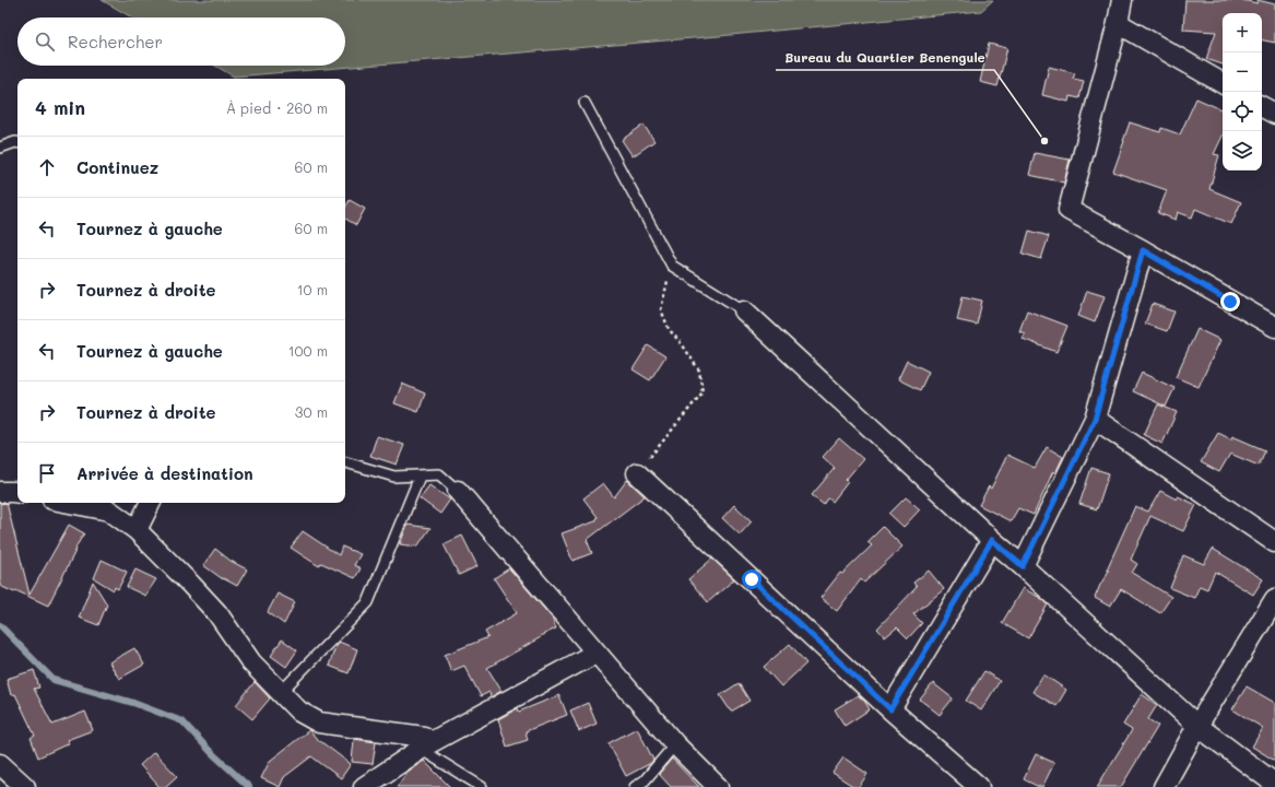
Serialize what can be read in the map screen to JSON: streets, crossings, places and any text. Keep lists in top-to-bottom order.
{
  "places": ["Bureau du Quartier Benengule"],
  "page": {
    "map_buttons": ["+", "−"],
    "search": "Rechercher",
    "heading": ["4 min", "À pied · 260 m"],
    "list": [
      ["Continuez", "60 m"],
      ["Tournez à gauche", "60 m"],
      ["Tournez à droite", "10 m"],
      ["Tournez à gauche", "100 m"],
      ["Tournez à droite", "30 m"],
      "Arrivée à destination"
    ]
  }
}
